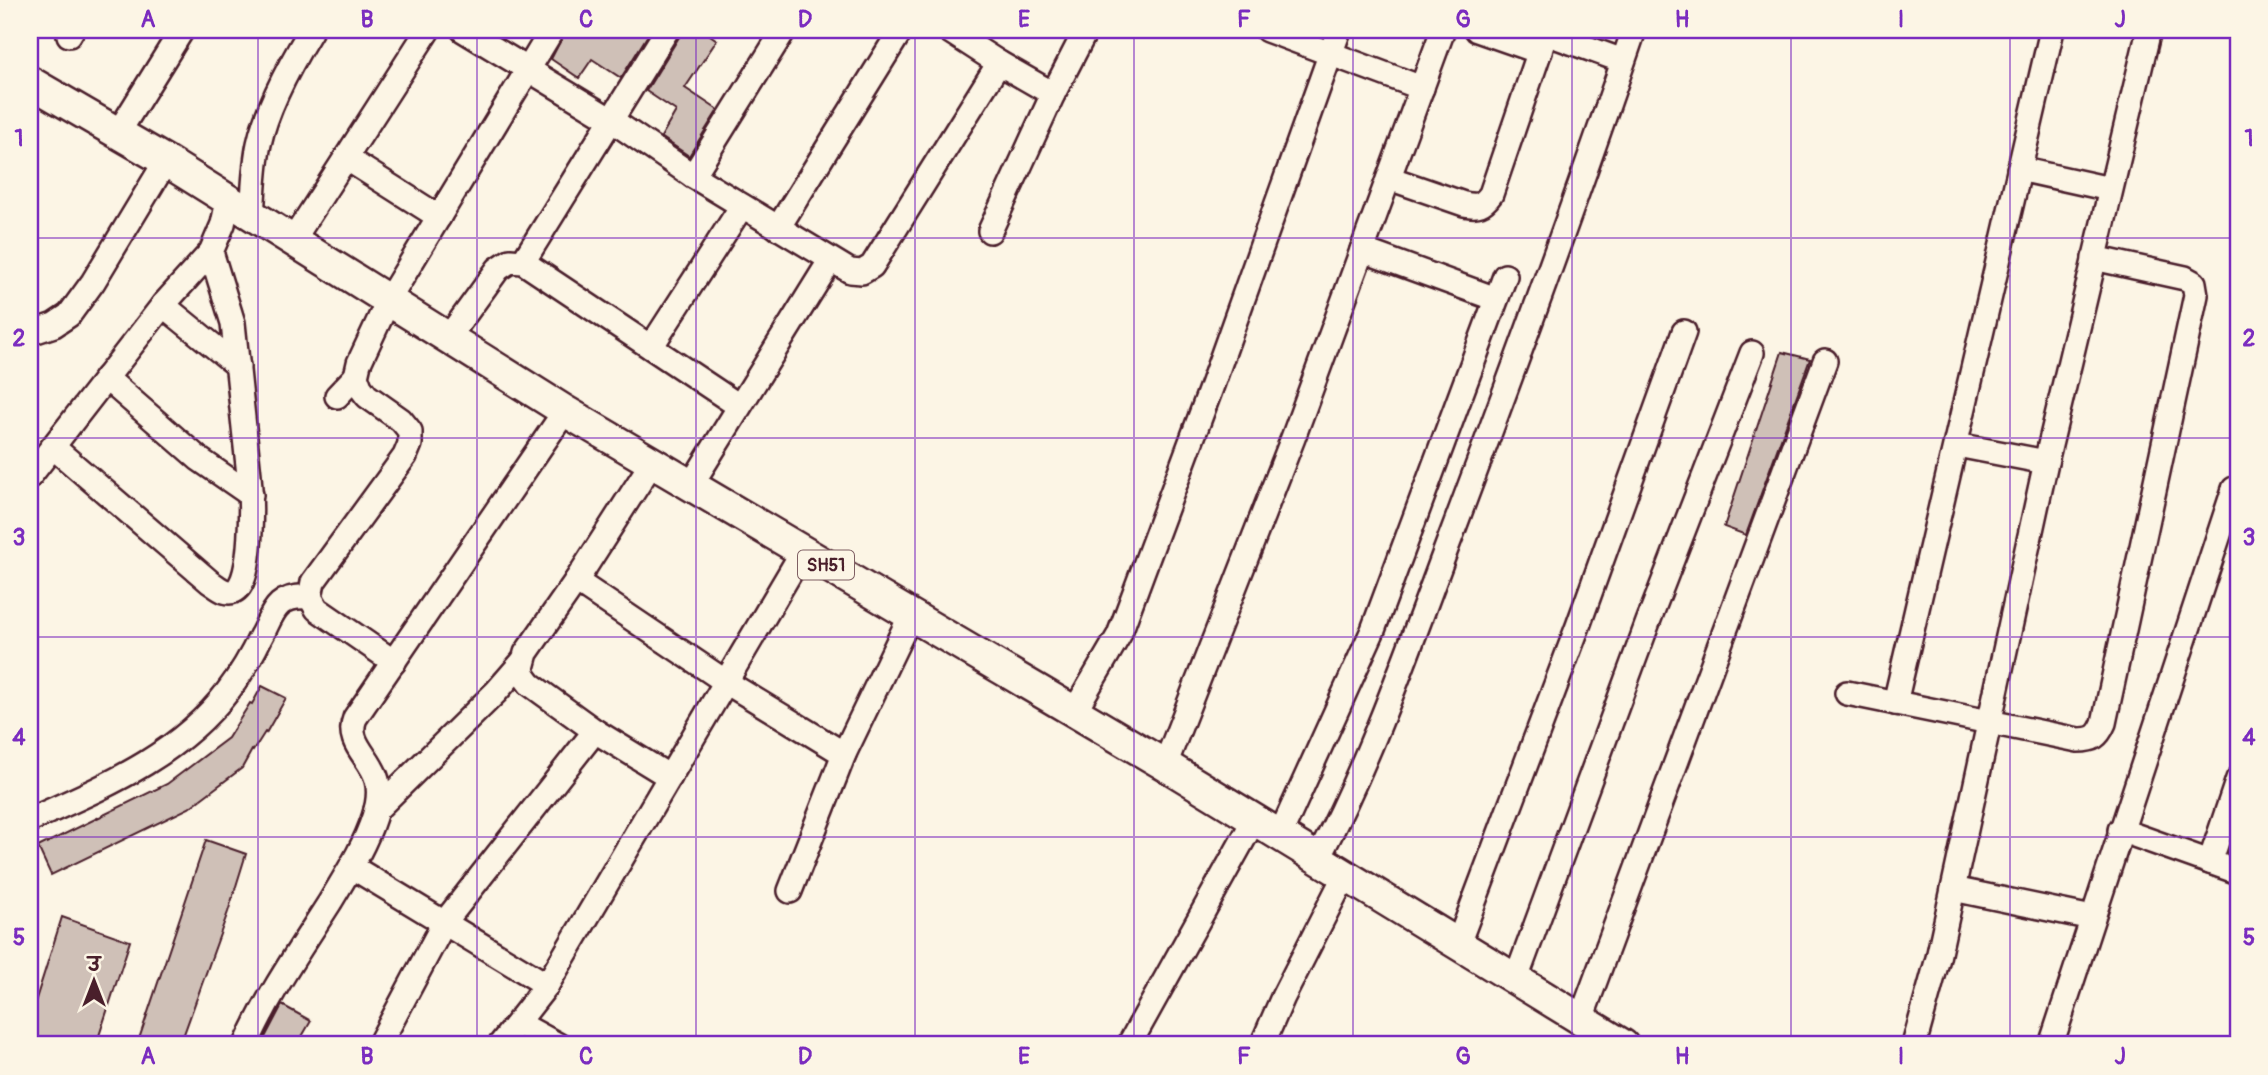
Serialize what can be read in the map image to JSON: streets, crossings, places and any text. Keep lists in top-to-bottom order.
{
  "streets": {
    "main road": ["SH51"]
  },
  "north": "top",
  "grid": {
    "columns": [
      "A",
      "B",
      "C",
      "D",
      "E",
      "F",
      "G",
      "H",
      "I",
      "J"
    ],
    "rows": [
      "1",
      "2",
      "3",
      "4",
      "5"
    ]
  }
}
